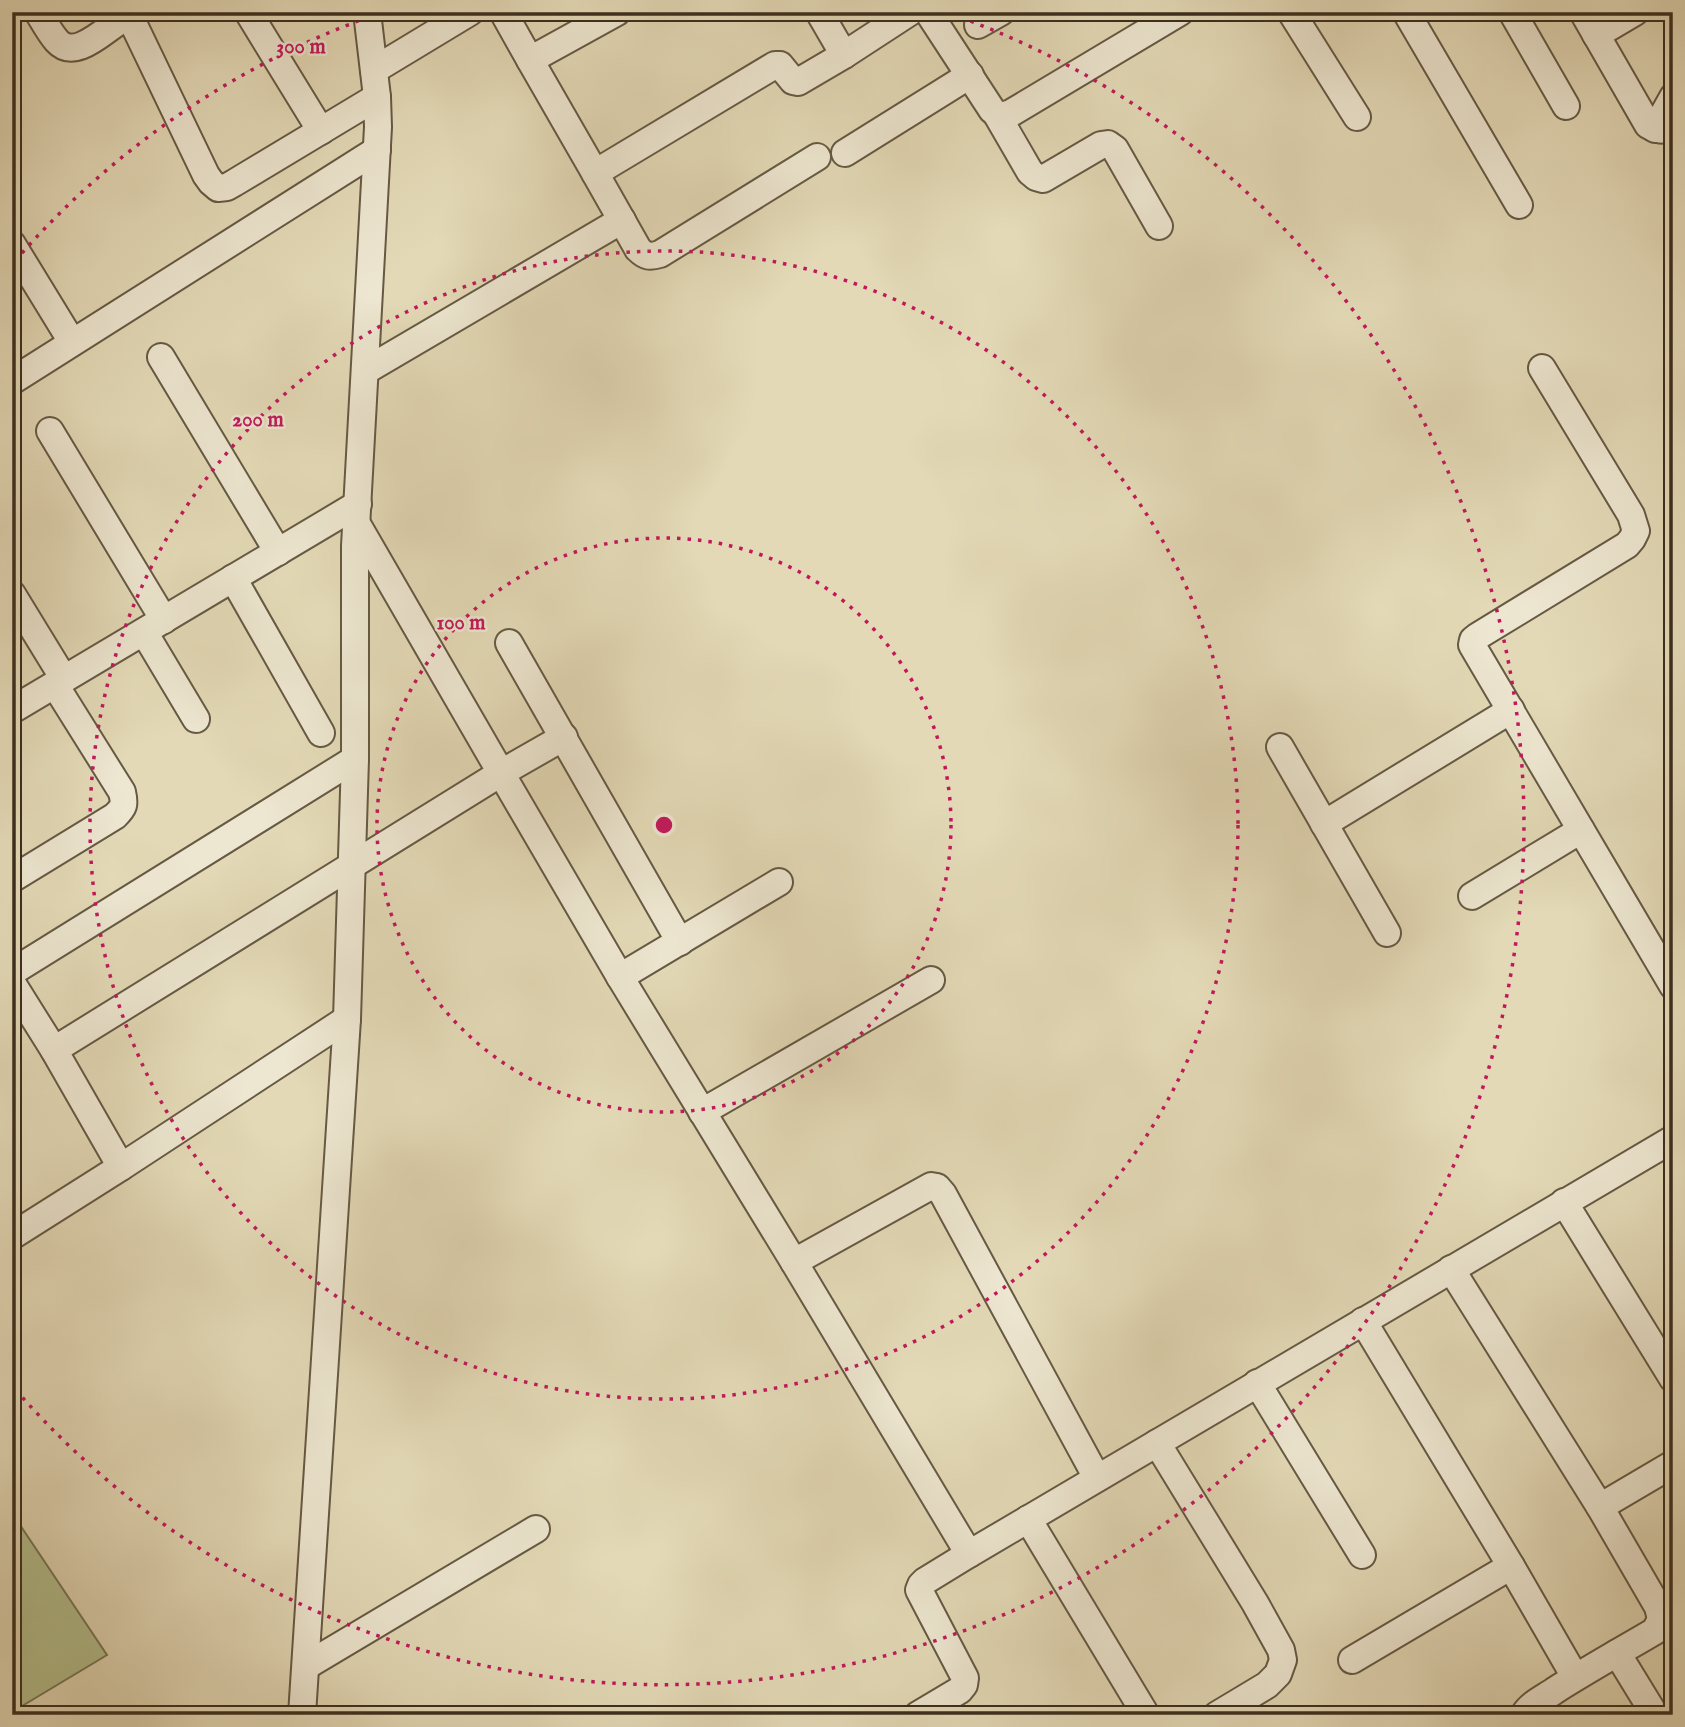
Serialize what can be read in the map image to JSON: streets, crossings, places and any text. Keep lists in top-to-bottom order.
{
  "rings": ["300 m", "200 m", "100 m"]
}
